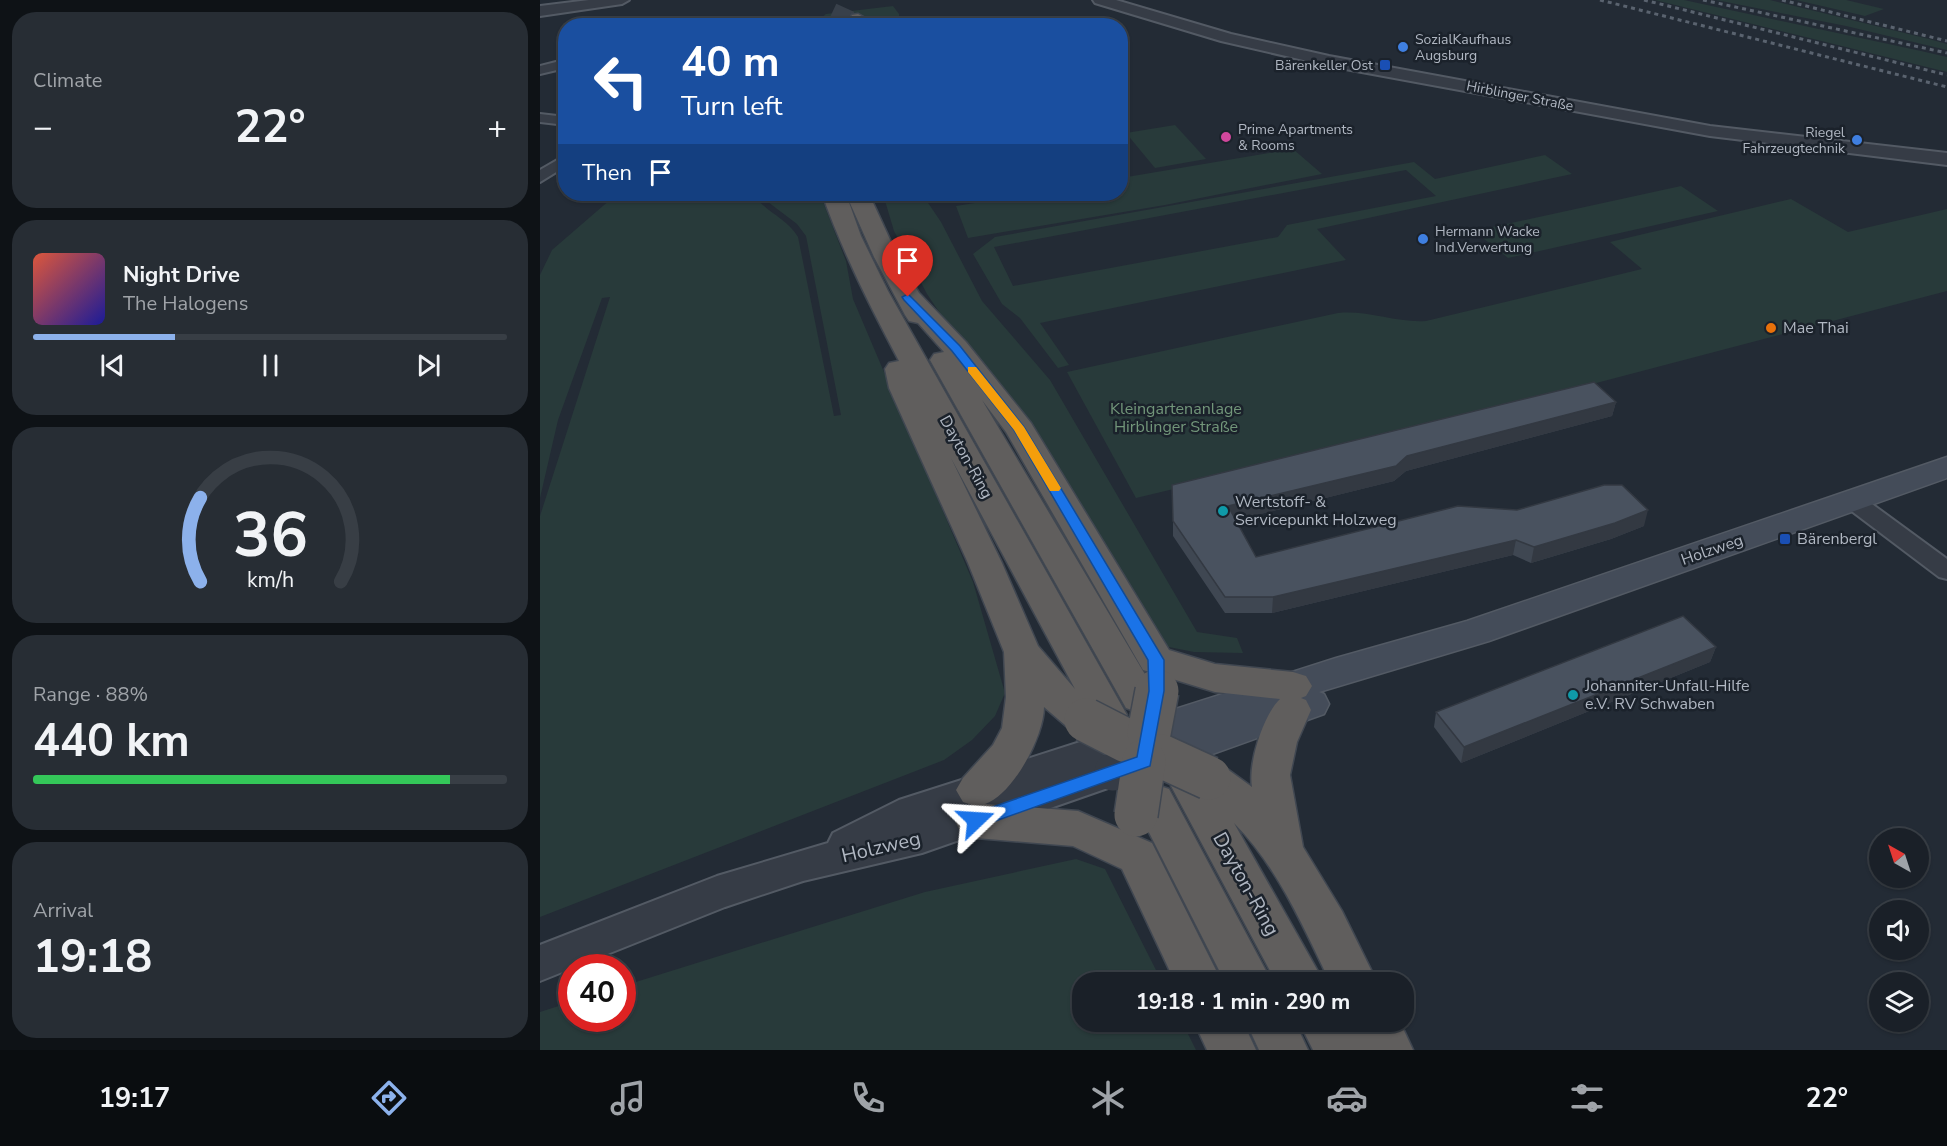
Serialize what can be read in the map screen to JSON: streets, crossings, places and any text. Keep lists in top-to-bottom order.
{
  "streets": {
    "highway": ["Dayton-Ring"],
    "main road": ["Holzweg"],
    "street": ["Hirblinger Straße"]
  },
  "crossings": [
    ["Dayton-Ring", "Holzweg"]
  ],
  "parks": ["Kleingartenanlage Hirblinger Straße"],
  "places": {
    "other": [
      "SozialKaufhaus Augsburg",
      "Prime Apartments & Rooms",
      "Riegel Fahrzeugtechnik",
      "Hermann Wacke Ind.Verwertung",
      "Mae Thai",
      "Wertstoff- & Servicepunkt Holzweg",
      "Johanniter-Unfall-Hilfe e.V. RV Schwaben"
    ],
    "transit": ["Bärenkeller Ost", "Bärenbergl"]
  },
  "north": "top left",
  "page": {
    "tile": [
      "Climate",
      ["Range · 88%", "440 km"],
      ["Arrival", "19:18"]
    ],
    "turn": ["40 m", "Turn left"],
    "heat": ["−", "22°", "+"],
    "then": "Then",
    "song": ["Night Drive", "The Halogens"],
    "limit": "40",
    "trip": "19:18 · 1 min · 290 m",
    "tabs": ["19:17", "22°"],
    "gauge": ["36", "km/h"]
  }
}
